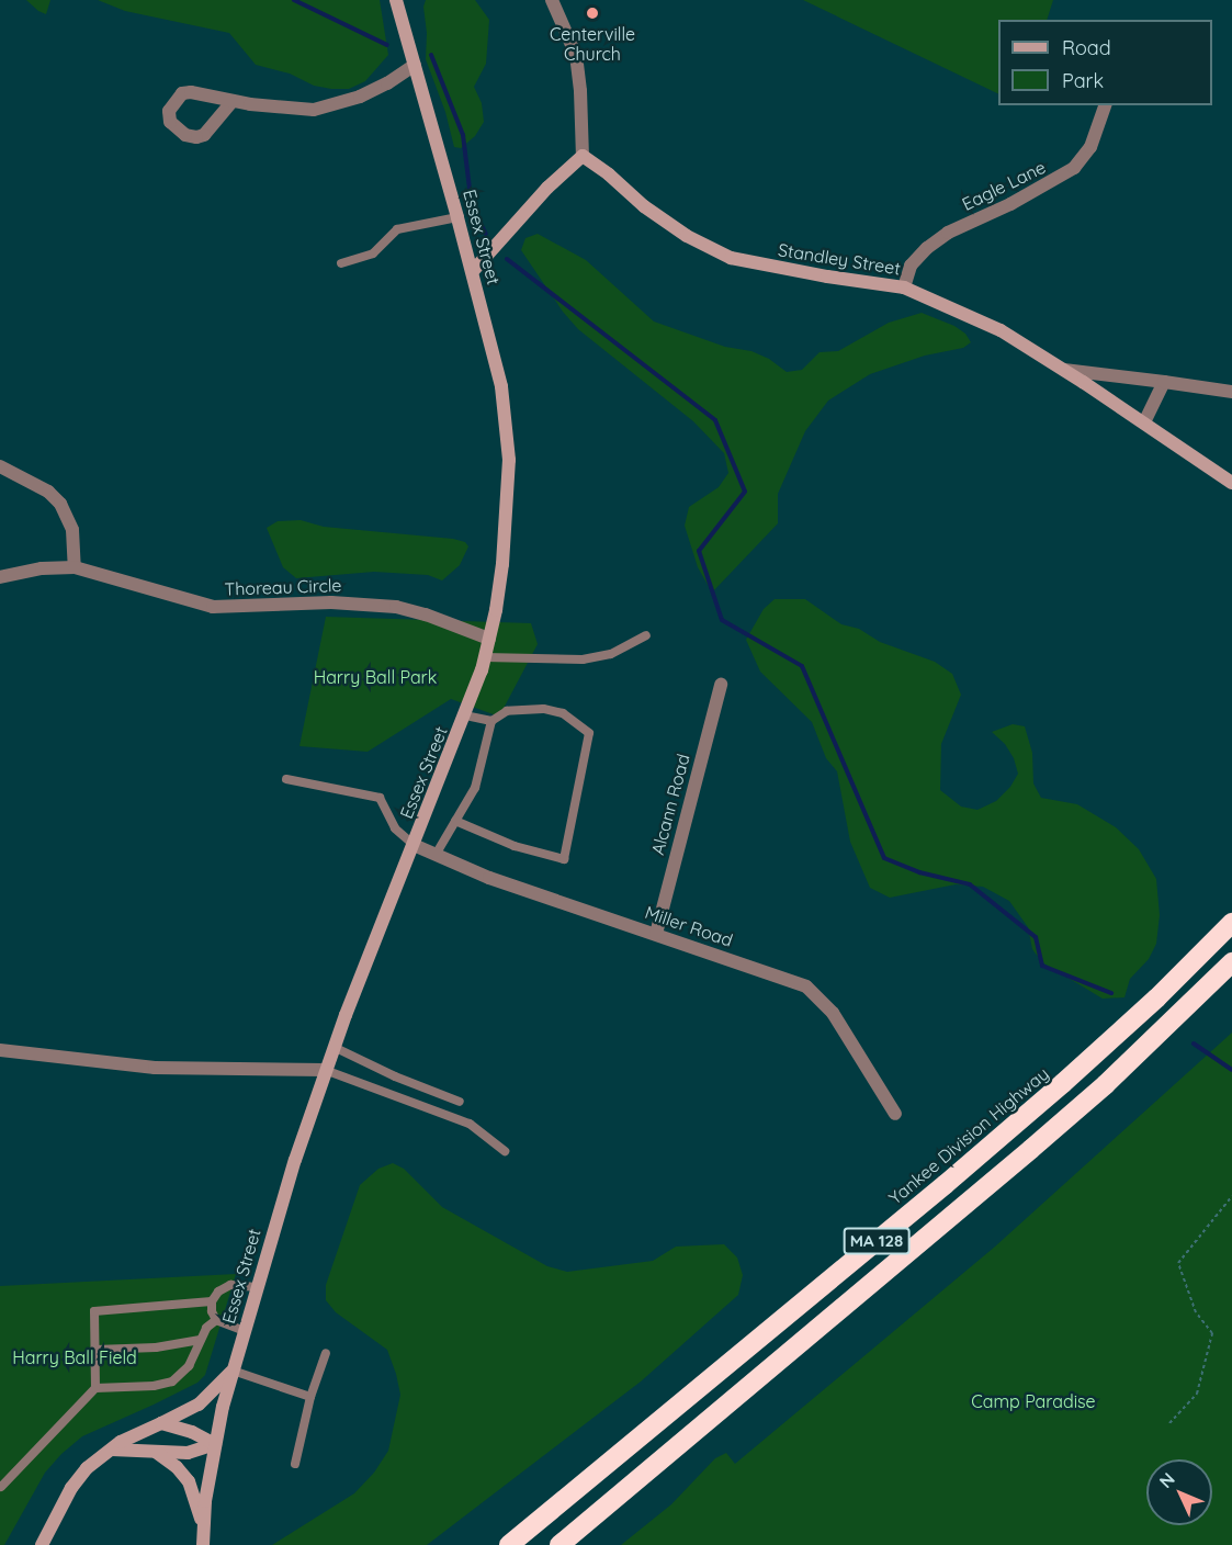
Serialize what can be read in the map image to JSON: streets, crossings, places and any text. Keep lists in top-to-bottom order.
{
  "streets": {
    "highway": ["Yankee Division Highway", "MA 128"],
    "main road": ["Essex Street", "Standley Street"],
    "street": [
      "Eagle Lane",
      "Thoreau Circle",
      "Alcann Road",
      "Miller Road"
    ]
  },
  "crossings": [
    ["Eagle Lane", "Standley Street"],
    ["Essex Street", "Thoreau Circle"],
    ["Essex Street", "Miller Road"],
    ["Alcann Road", "Miller Road"]
  ],
  "parks": ["Harry Ball Park", "Harry Ball Field", "Camp Paradise"],
  "places": ["Centerville Church"],
  "legend": ["Road", "Park"],
  "north": "top left"
}
